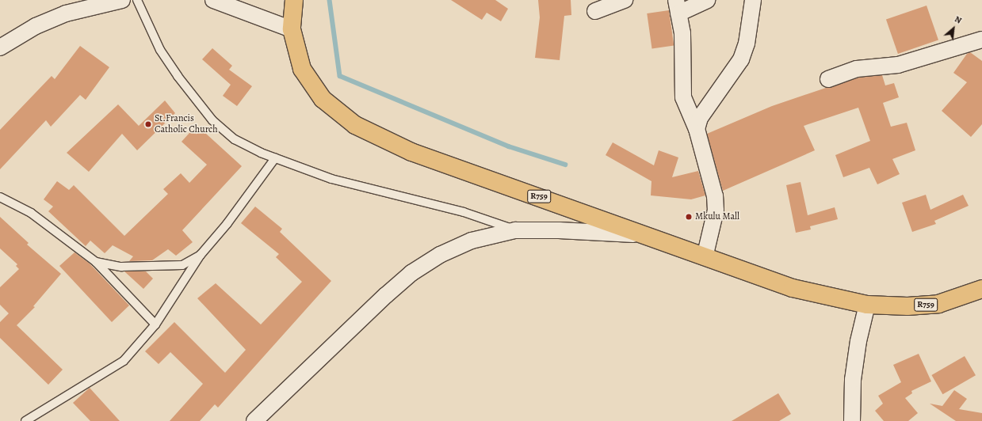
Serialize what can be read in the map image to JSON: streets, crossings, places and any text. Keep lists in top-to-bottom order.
{
  "streets": {
    "main road": ["R759"]
  },
  "places": ["St.Francis Catholic Church", "Mkulu Mall"],
  "north": "top right"
}
